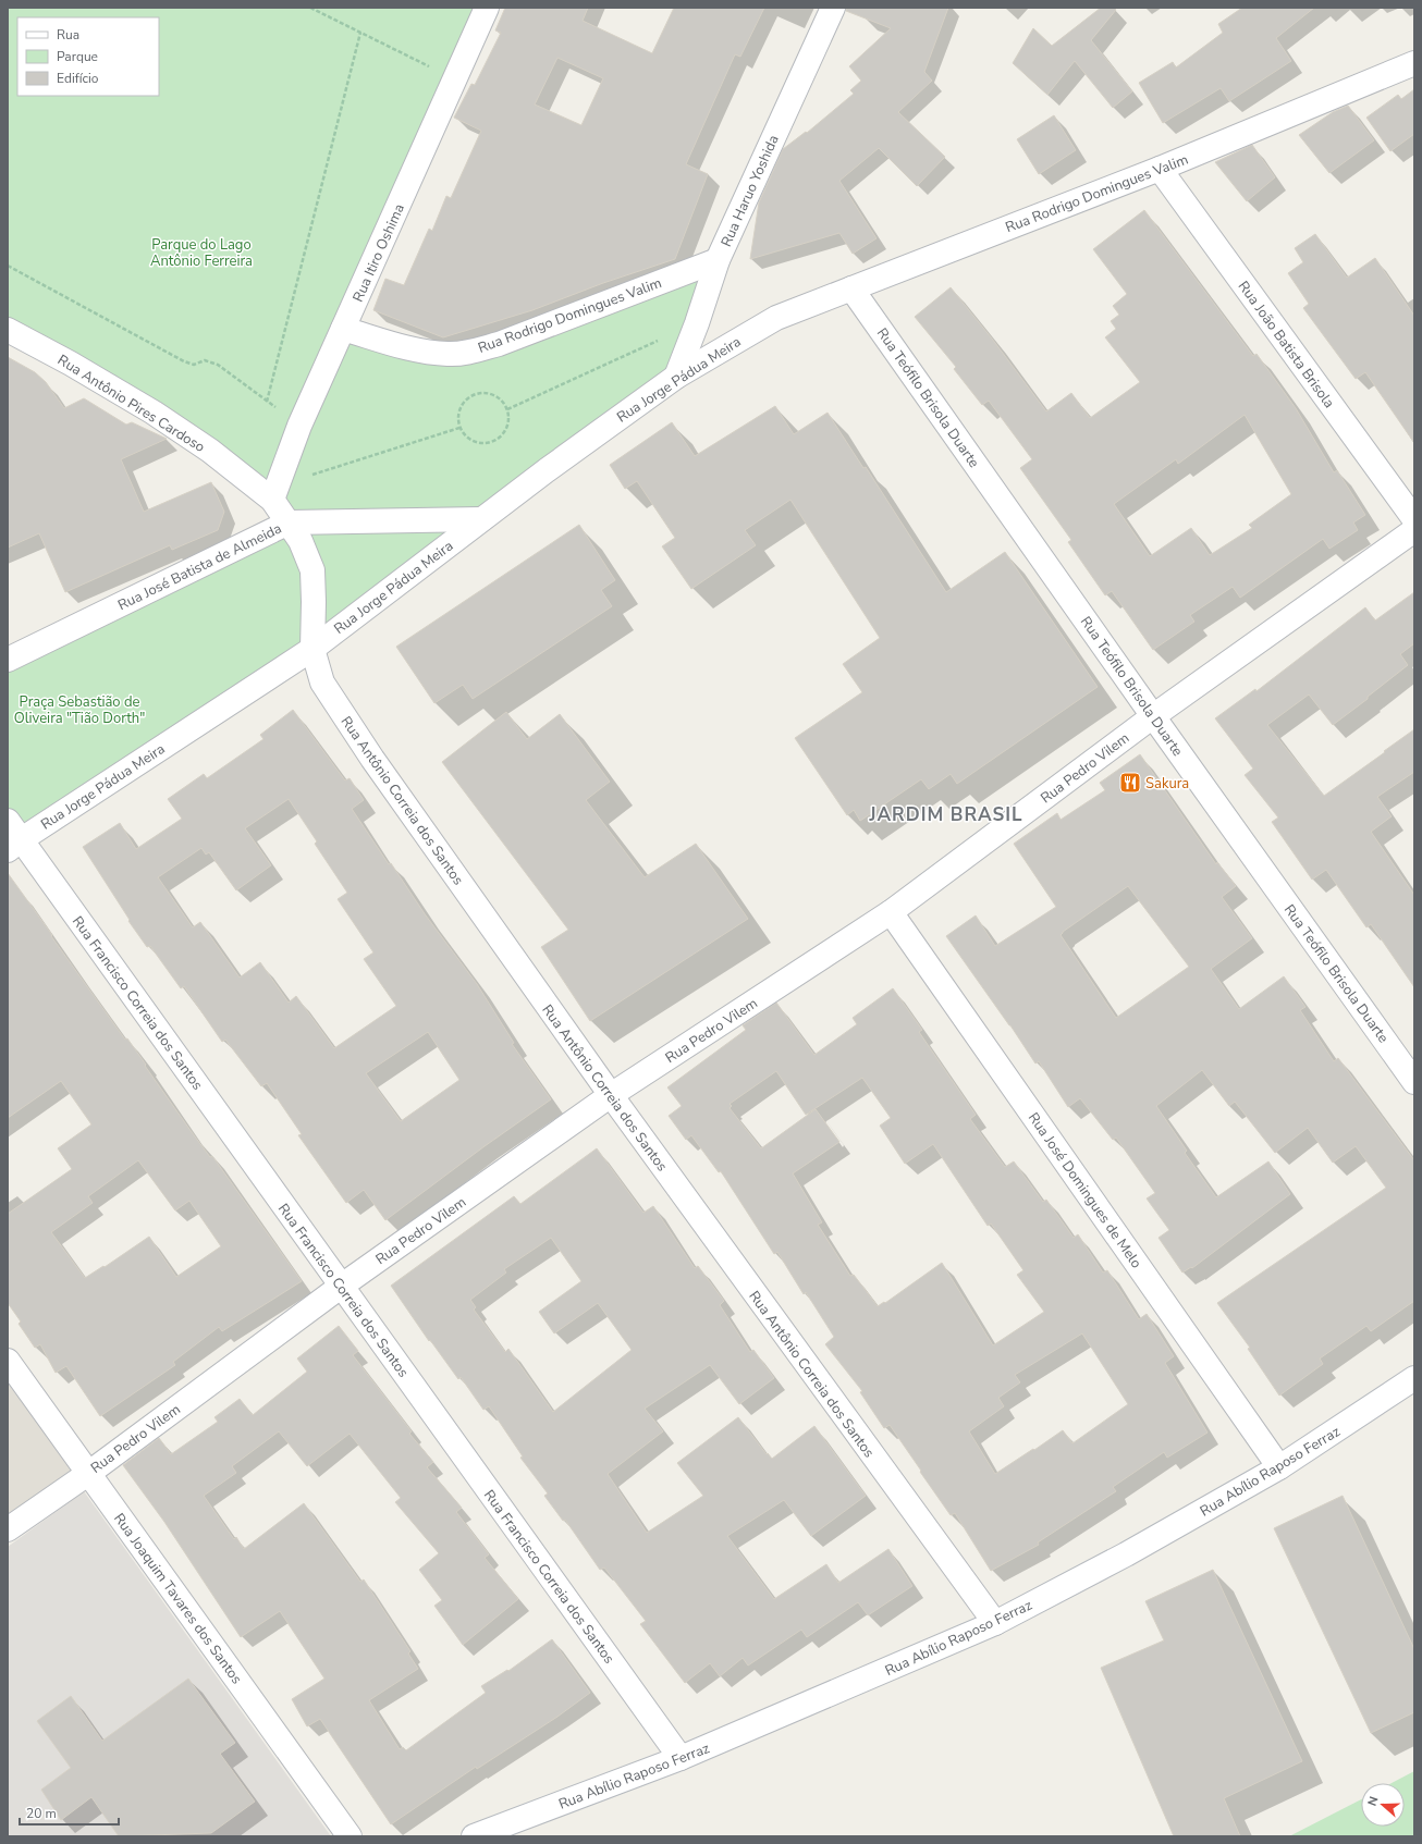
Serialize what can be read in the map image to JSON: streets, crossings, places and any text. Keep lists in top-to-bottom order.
{
  "streets": {
    "street": [
      "Rua Haruo Yoshida",
      "Rua Rodrigo Domingues Valim",
      "Rua Itiro Oshima",
      "Rua João Batista Brisola",
      "Rua Jorge Pádua Meira",
      "Rua Teófilo Brisola Duarte",
      "Rua Antônio Pires Cardoso",
      "Rua José Batista de Almeida",
      "Rua Pedro Vilem",
      "Rua Antônio Correia dos Santos",
      "Rua Francisco Correia dos Santos",
      "Rua José Domingues de Melo",
      "Rua Abílio Raposo Ferraz",
      "Rua Joaquim Tavares dos Santos"
    ]
  },
  "crossings": [
    ["Rua Haruo Yoshida", "Rua Rodrigo Domingues Valim"],
    ["Rua Haruo Yoshida", "Rua Jorge Pádua Meira"],
    ["Rua Rodrigo Domingues Valim", "Rua Itiro Oshima"],
    ["Rua Rodrigo Domingues Valim", "Rua João Batista Brisola"],
    ["Rua Rodrigo Domingues Valim", "Rua Jorge Pádua Meira"],
    ["Rua Rodrigo Domingues Valim", "Rua Teófilo Brisola Duarte"],
    ["Rua Itiro Oshima", "Rua Antônio Pires Cardoso"],
    ["Rua Jorge Pádua Meira", "Rua José Batista de Almeida"],
    ["Rua Jorge Pádua Meira", "Rua Antônio Correia dos Santos"],
    ["Rua Jorge Pádua Meira", "Rua Francisco Correia dos Santos"],
    ["Rua Teófilo Brisola Duarte", "Rua Pedro Vilem"],
    ["Rua Antônio Pires Cardoso", "Rua José Batista de Almeida"],
    ["Rua Antônio Pires Cardoso", "Rua Antônio Correia dos Santos"],
    ["Rua José Batista de Almeida", "Rua Antônio Correia dos Santos"],
    ["Rua Pedro Vilem", "Rua Antônio Correia dos Santos"],
    ["Rua Pedro Vilem", "Rua Francisco Correia dos Santos"],
    ["Rua Pedro Vilem", "Rua José Domingues de Melo"],
    ["Rua Pedro Vilem", "Rua Joaquim Tavares dos Santos"],
    ["Rua Antônio Correia dos Santos", "Rua Abílio Raposo Ferraz"],
    ["Rua Francisco Correia dos Santos", "Rua Abílio Raposo Ferraz"],
    ["Rua José Domingues de Melo", "Rua Abílio Raposo Ferraz"]
  ],
  "districts": ["JARDIM BRASIL"],
  "parks": ["Parque do Lago Antônio Ferreira", "Praça Sebastião de Oliveira \"Tião Dorth\""],
  "places": {
    "restaurant": ["Sakura"]
  },
  "legend": ["Rua", "Parque", "Edifício"],
  "scale_bar": "20 m",
  "north": "left"
}
